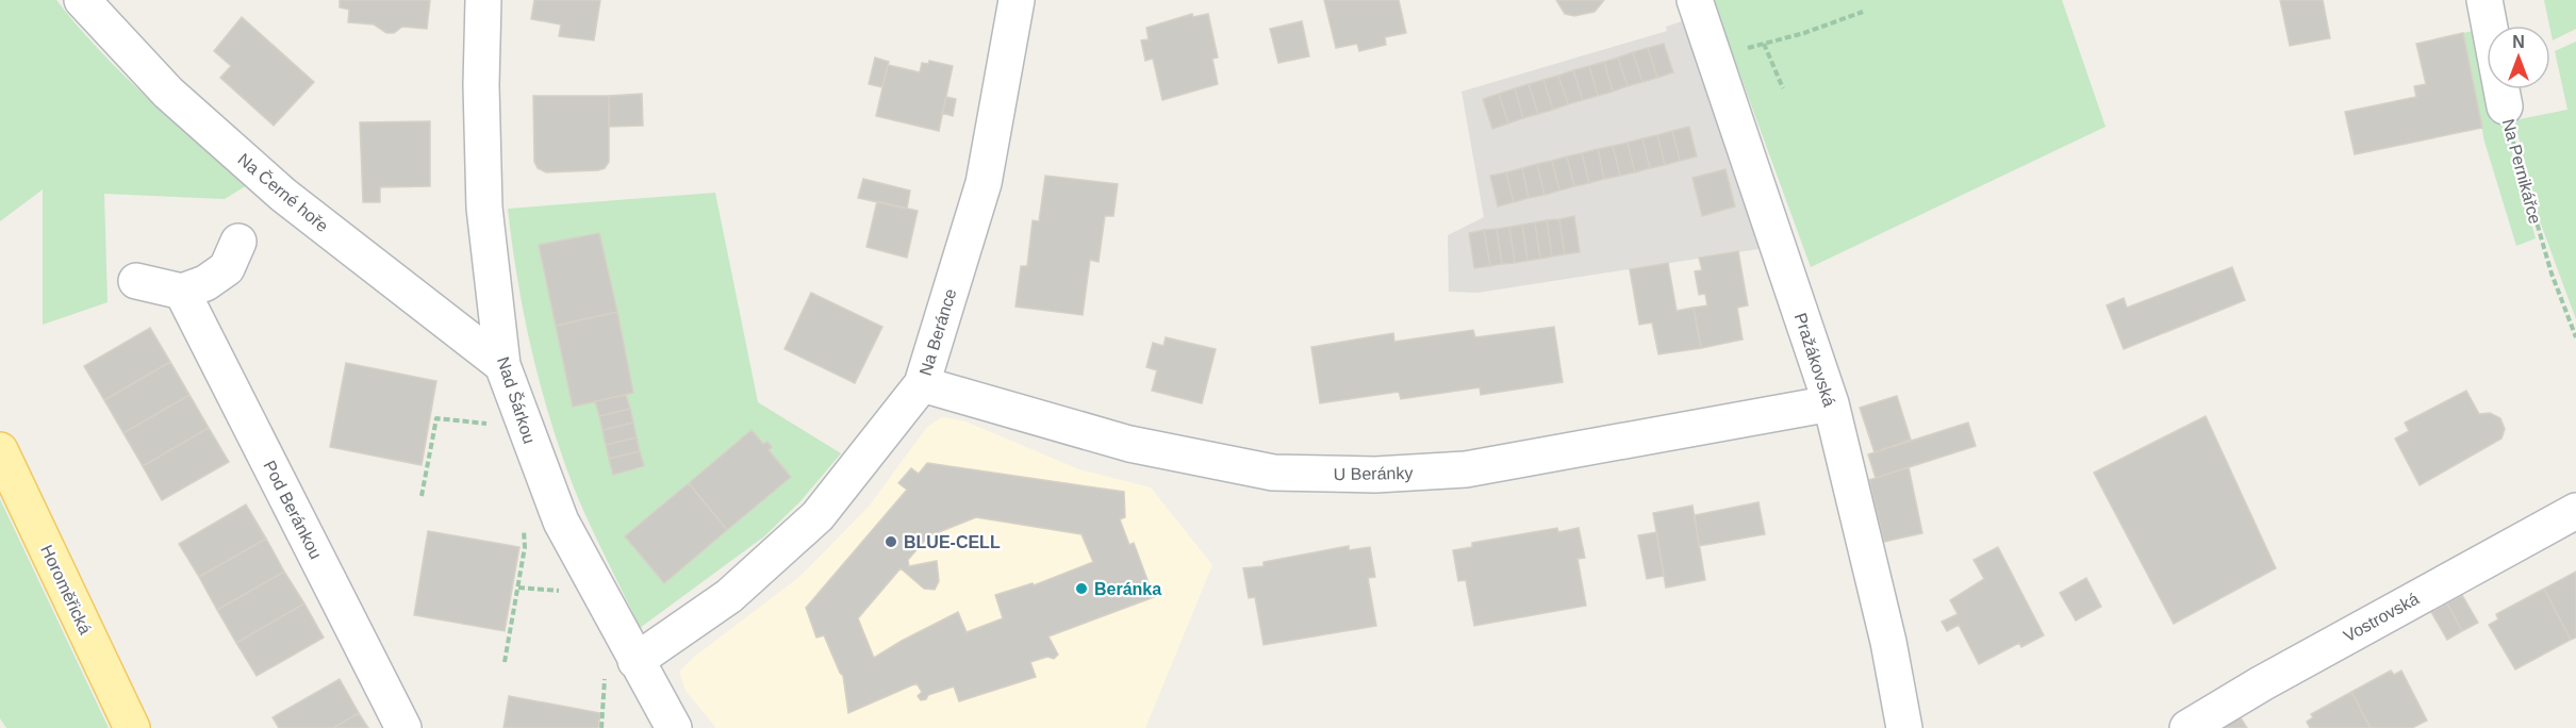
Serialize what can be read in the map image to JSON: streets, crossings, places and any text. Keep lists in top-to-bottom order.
{
  "streets": {
    "main road": ["Horoměřická"],
    "street": [
      "Na Pernikářce",
      "Na Černé hoře",
      "Na Beránce",
      "Pražákovská",
      "Nad Šárkou",
      "U Beránky",
      "Pod Beránkou",
      "Vostrovská"
    ]
  },
  "crossings": [
    ["Na Černé hoře", "Nad Šárkou"],
    ["Na Beránce", "Nad Šárkou"],
    ["Na Beránce", "U Beránky"],
    ["Pražákovská", "U Beránky"]
  ],
  "places": ["BLUE-CELL", "Beránka"],
  "north": "top"
}
